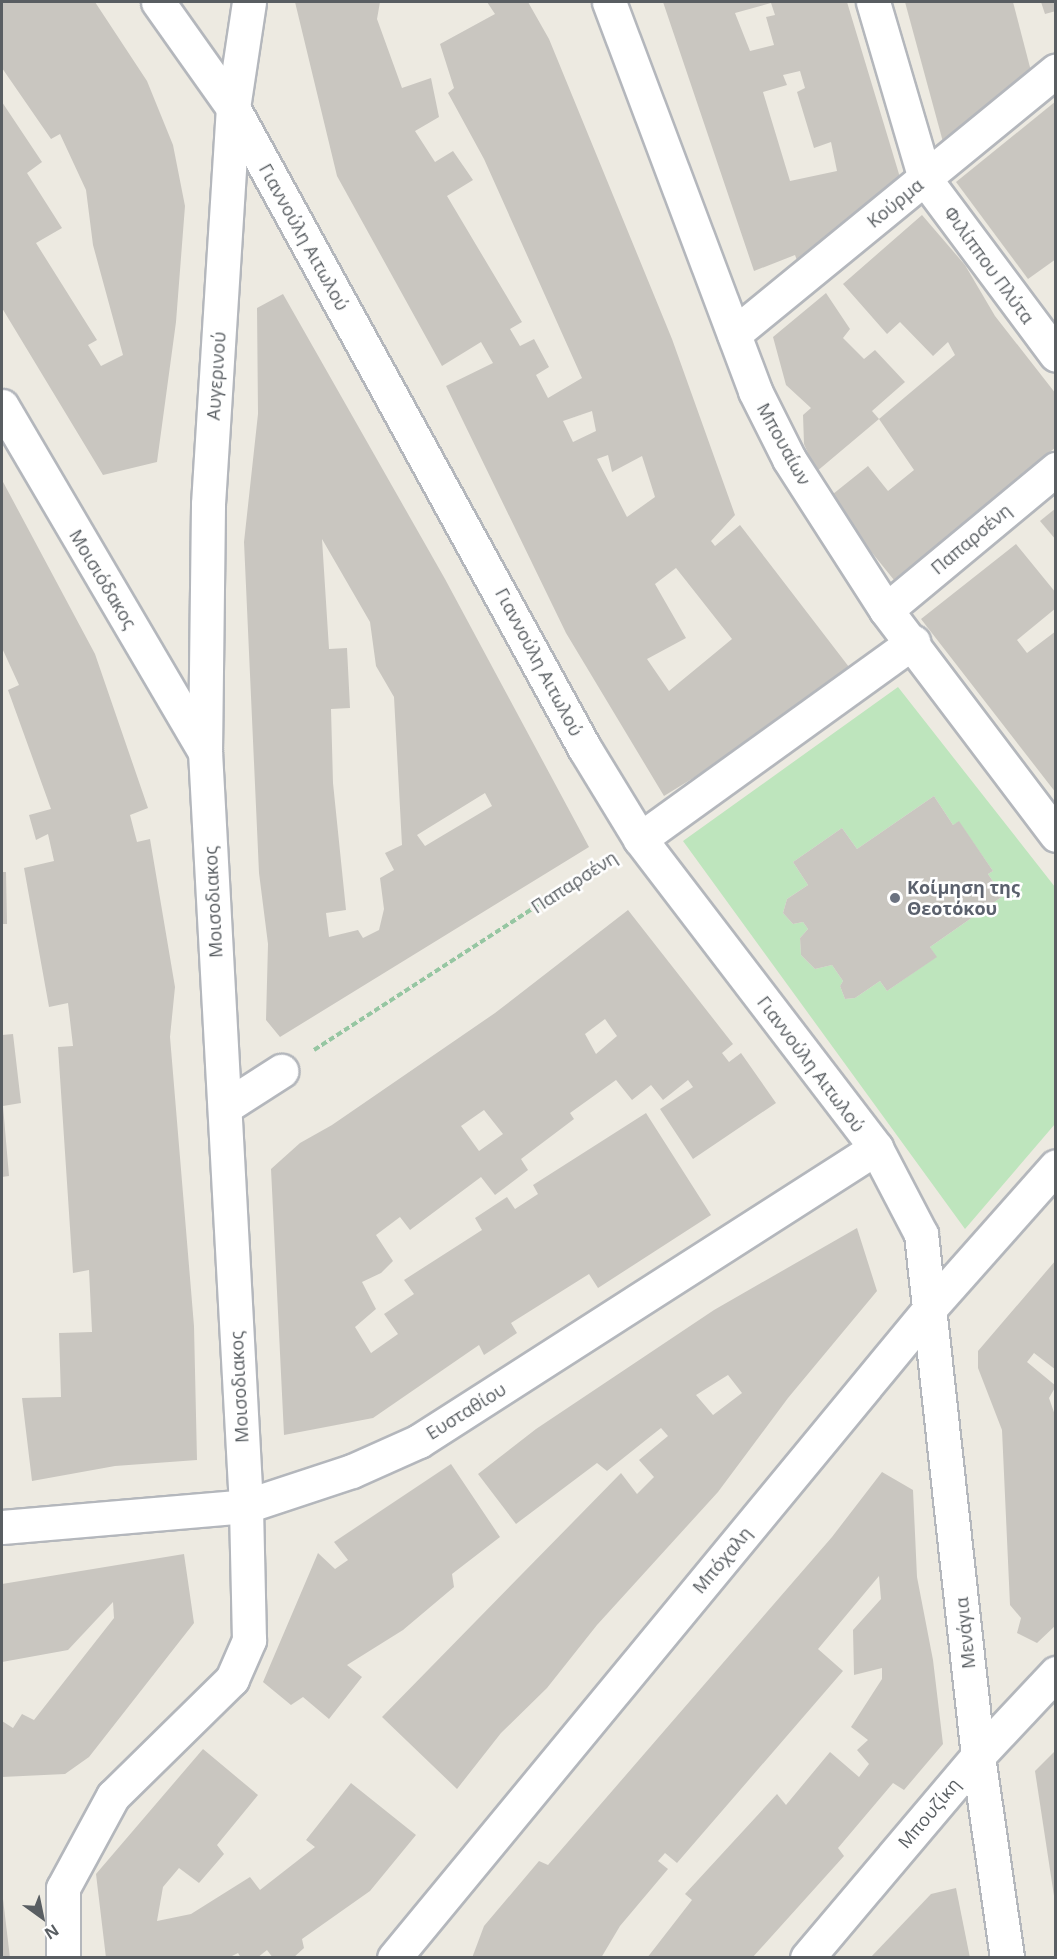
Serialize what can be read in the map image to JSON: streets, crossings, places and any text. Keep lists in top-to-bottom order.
{
  "streets": {
    "street": [
      "Κούρμα",
      "Γιαννούλη Αιτωλού",
      "Φιλίππου Πλύτα",
      "Αυγερινού",
      "Μπουαίων",
      "Παπαρσένη",
      "Μοισιόδακος",
      "Μοισοδιακος",
      "Ευσταθίου",
      "Μπόχαλη",
      "Μενάγια",
      "Μπουζίκη"
    ]
  },
  "crossings": [
    ["Κούρμα", "Φιλίππου Πλύτα"],
    ["Κούρμα", "Μπουαίων"],
    ["Γιαννούλη Αιτωλού", "Αυγερινού"],
    ["Γιαννούλη Αιτωλού", "Παπαρσένη"],
    ["Γιαννούλη Αιτωλού", "Ευσταθίου"],
    ["Γιαννούλη Αιτωλού", "Μπόχαλη"],
    ["Γιαννούλη Αιτωλού", "Μενάγια"],
    ["Αυγερινού", "Μοισιόδακος"],
    ["Αυγερινού", "Μοισοδιακος"],
    ["Μπουαίων", "Παπαρσένη"],
    ["Μοισιόδακος", "Μοισοδιακος"],
    ["Μοισοδιακος", "Ευσταθίου"],
    ["Μπόχαλη", "Μενάγια"],
    ["Μενάγια", "Μπουζίκη"]
  ],
  "places": ["Κοίμηση της Θεοτόκου"],
  "north": "bottom right"
}
